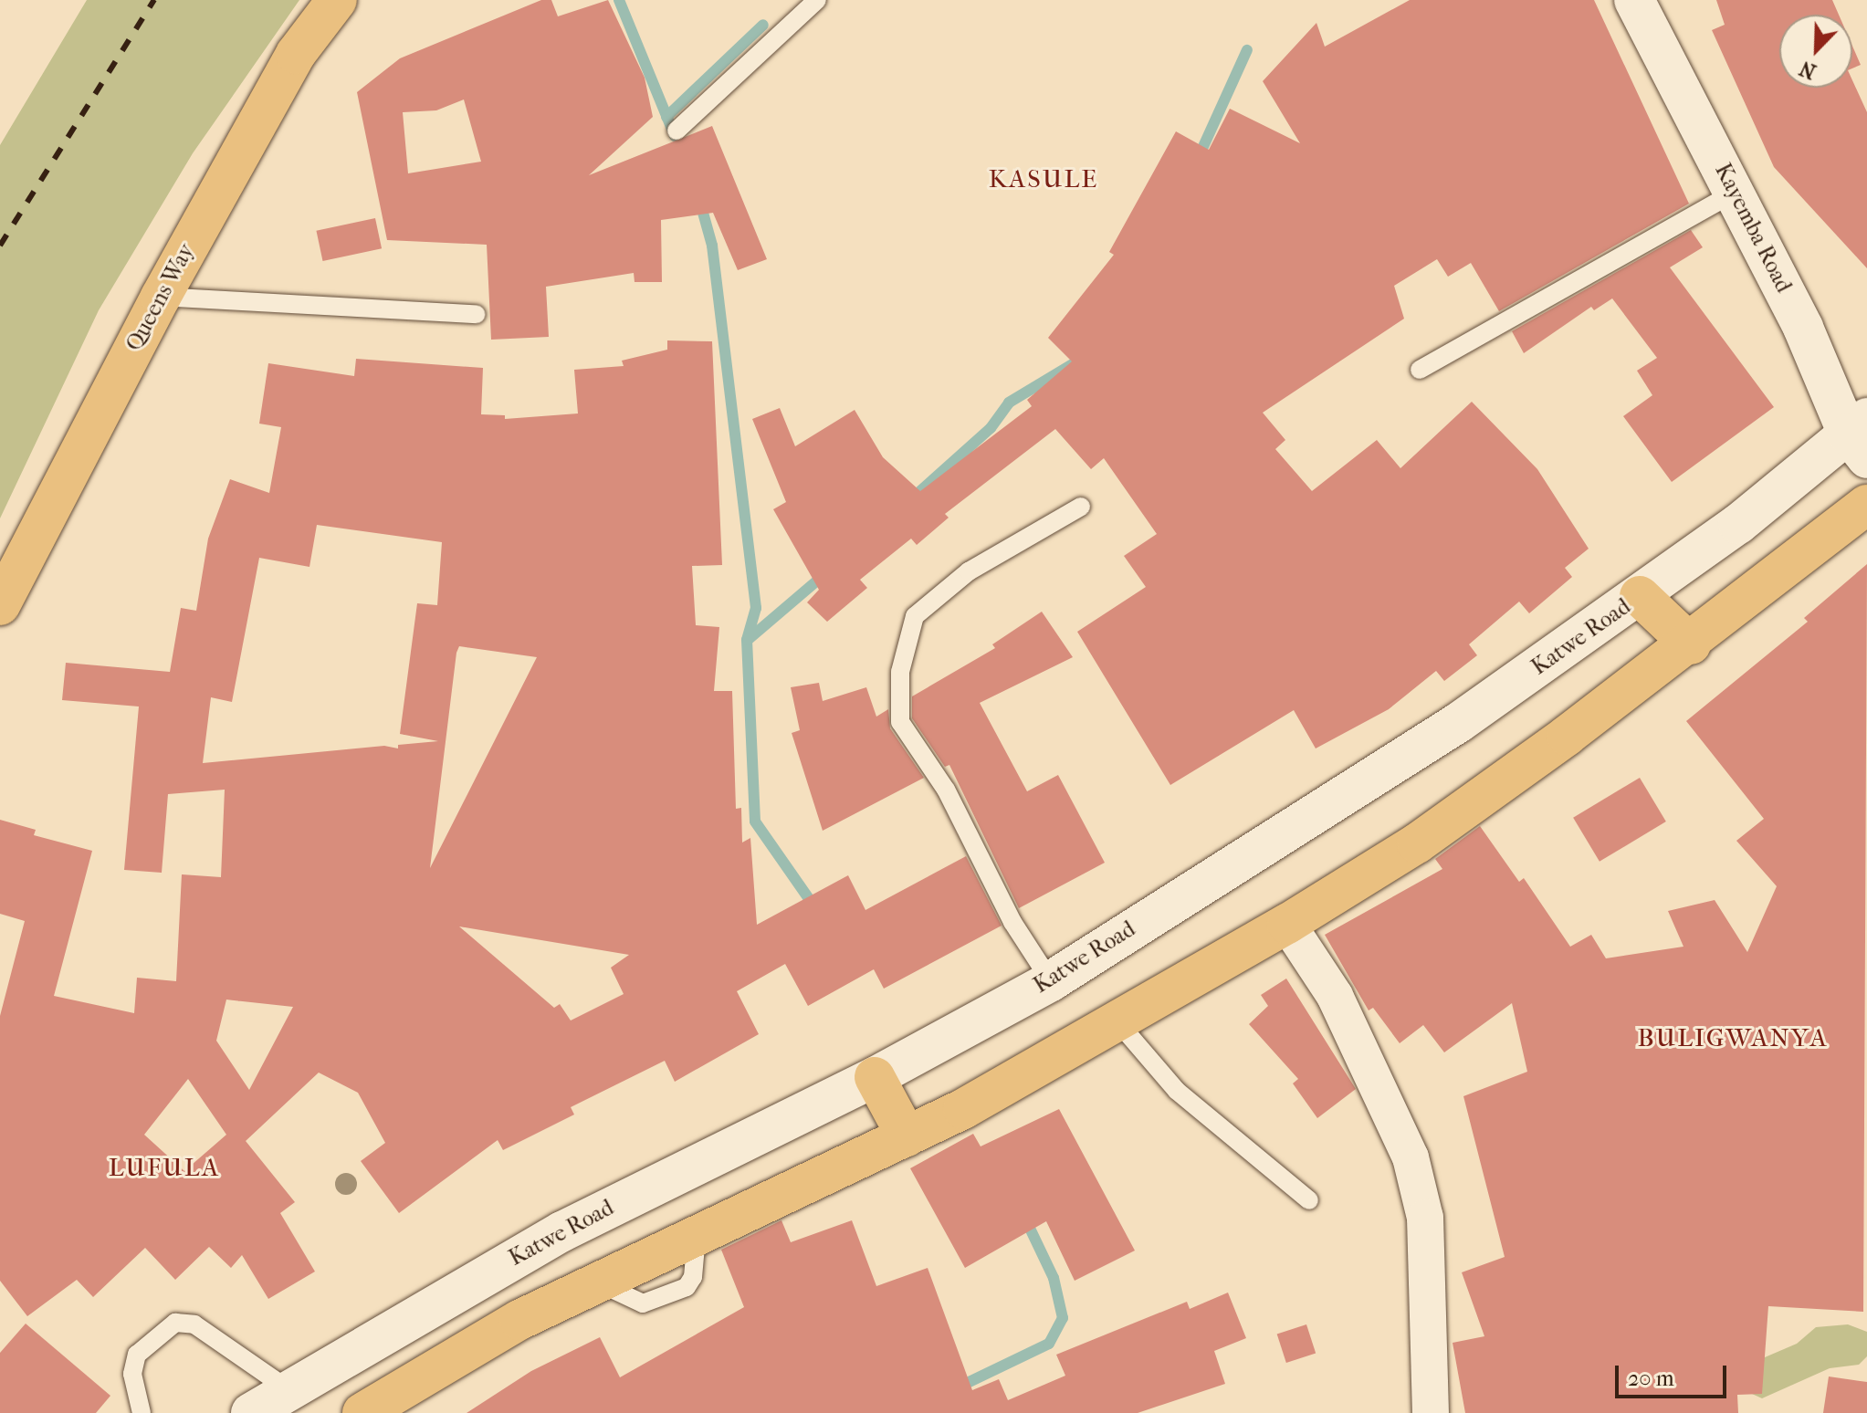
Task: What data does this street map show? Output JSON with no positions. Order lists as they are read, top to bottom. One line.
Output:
{"streets":{"highway":["Queens Way"],"street":["Kayemba Road","Katwe Road"]},"crossings":[["Kayemba Road","Katwe Road"]],"districts":["KASULE","BULIGWANYA","LUFULA"],"scale_bar":"20 m","north":"bottom left"}
